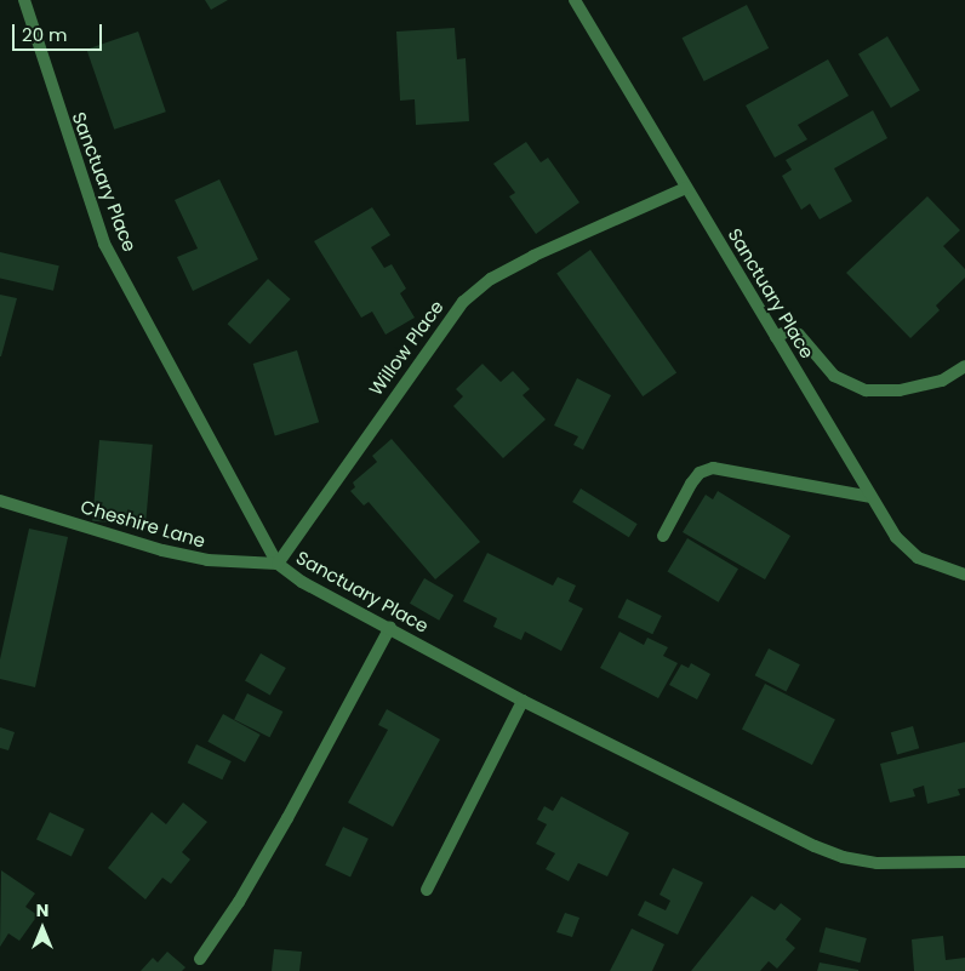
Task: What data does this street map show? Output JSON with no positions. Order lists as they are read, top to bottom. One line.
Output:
{"streets":{"street":["Sanctuary Place","Willow Place","Cheshire Lane"]},"crossings":[["Sanctuary Place","Willow Place"],["Sanctuary Place","Cheshire Lane"],["Willow Place","Cheshire Lane"]],"scale_bar":"20 m","north":"top"}
